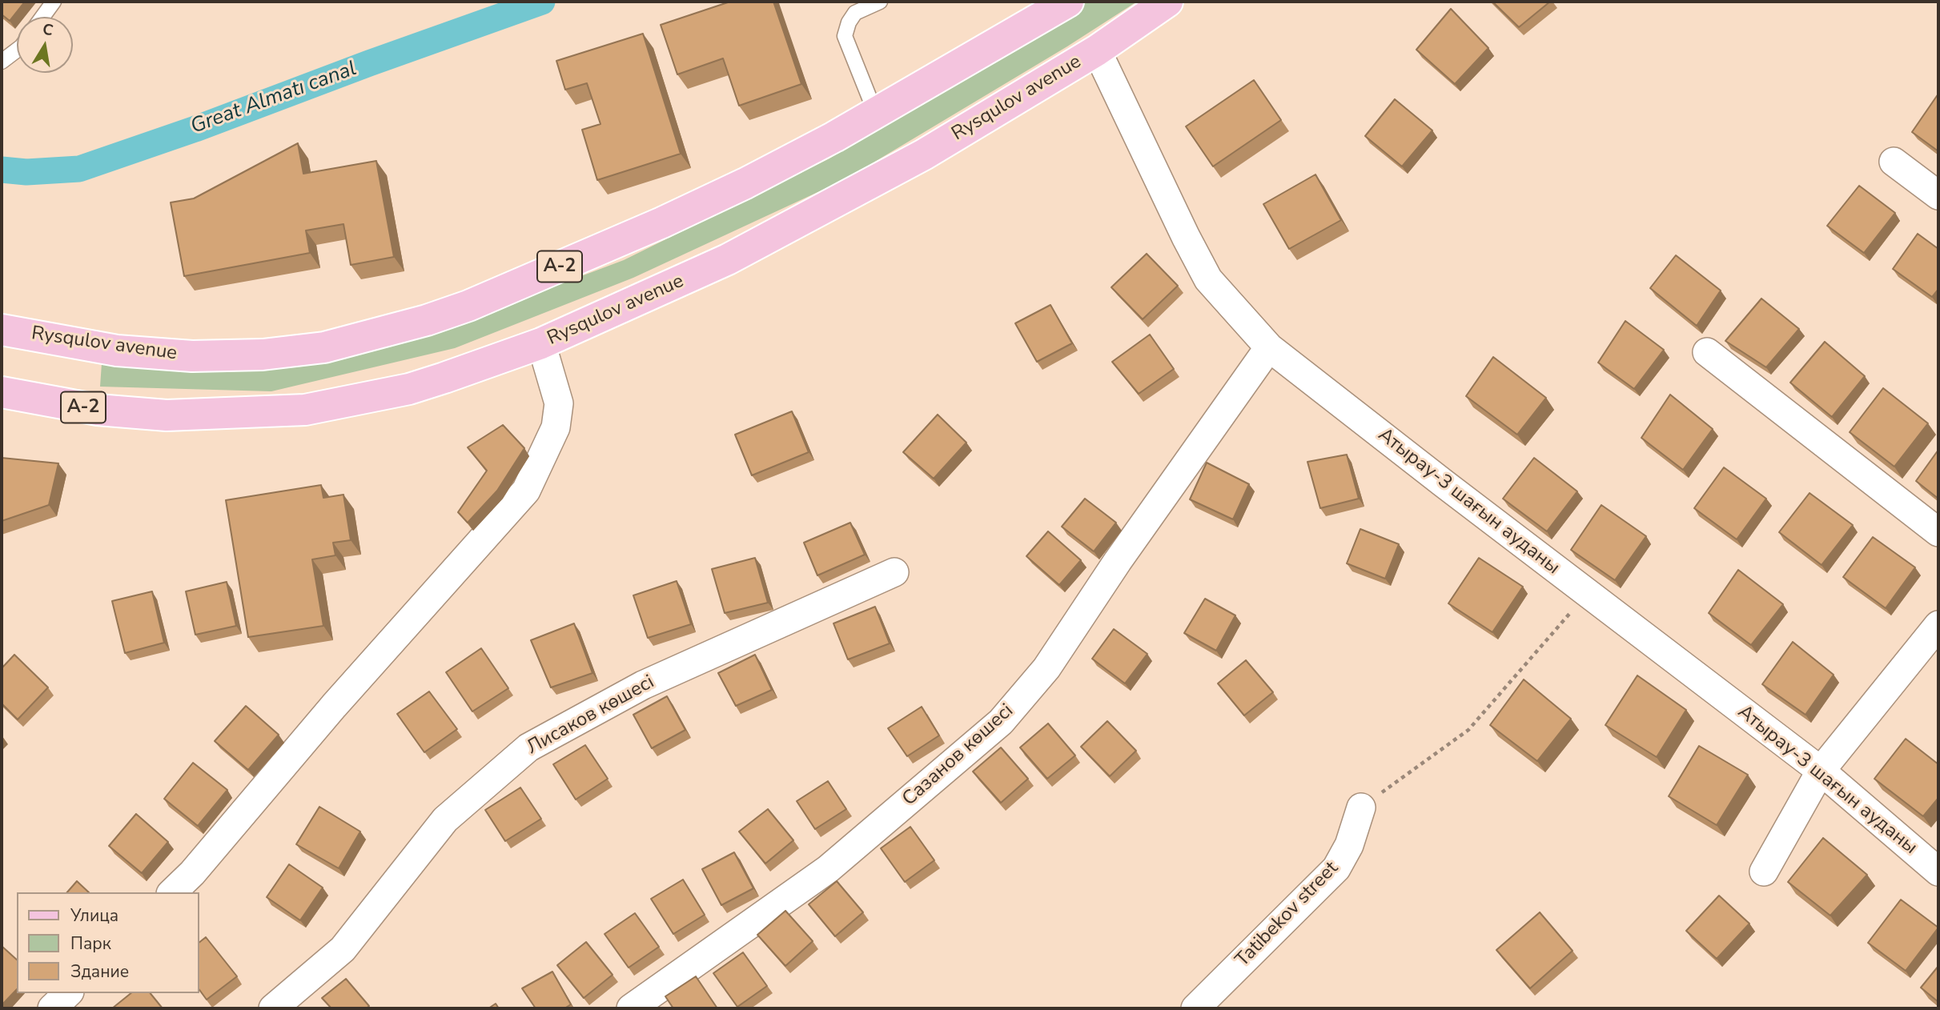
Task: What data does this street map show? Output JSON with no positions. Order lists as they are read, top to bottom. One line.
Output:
{"streets":{"main road":["Rysqulov avenue","A-2"],"street":["Атырау-3 шағын ауданы","Лисаков көшесі","Сазанов көшесі","Tatibekov street"]},"crossings":[["Rysqulov avenue","Атырау-3 шағын ауданы"],["Атырау-3 шағын ауданы","Сазанов көшесі"]],"water":["Great Almatı canal"],"legend":["Улица","Парк","Здание"],"north":"top"}
